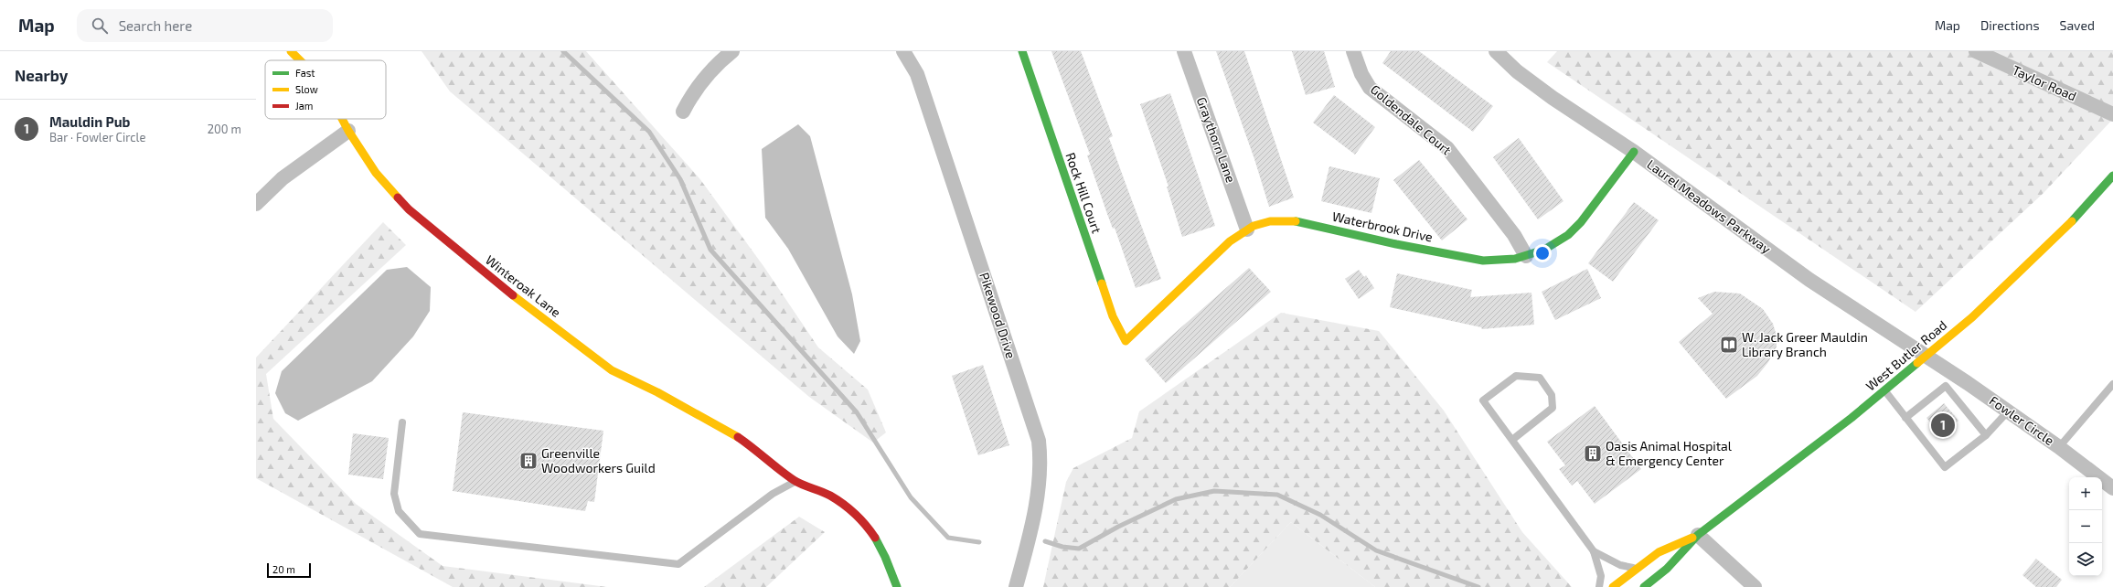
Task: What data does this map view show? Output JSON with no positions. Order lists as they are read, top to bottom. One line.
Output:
{"streets":{"street":["Taylor Road","Goldendale Court","Graythorn Lane","Rock Hill Court","Laurel Meadows Parkway","Waterbrook Drive","Winteroak Lane","Pikewood Drive","West Butler Road","Fowler Circle"]},"crossings":[["Goldendale Court","Waterbrook Drive"],["Graythorn Lane","Waterbrook Drive"],["Rock Hill Court","Waterbrook Drive"],["Laurel Meadows Parkway","Waterbrook Drive"],["Laurel Meadows Parkway","West Butler Road"],["Laurel Meadows Parkway","Fowler Circle"],["West Butler Road","Fowler Circle"]],"places":{"library":["W. Jack Greer Mauldin Library Branch"],"building":["Oasis Animal Hospital & Emergency Center","Greenville Woodworkers Guild"]},"legend":["Fast","Slow","Jam"],"scale_bar":"20 m","page":{"header":"Map","search":"Search here","nav":["Map","Directions","Saved"],"heading":"Nearby","list":[{"mark":"1","name":"Mauldin Pub","note":"Bar · Fowler Circle","value":"200 m"}],"pins":"1","map_buttons":["+","−"],"scale":"20 m"}}
